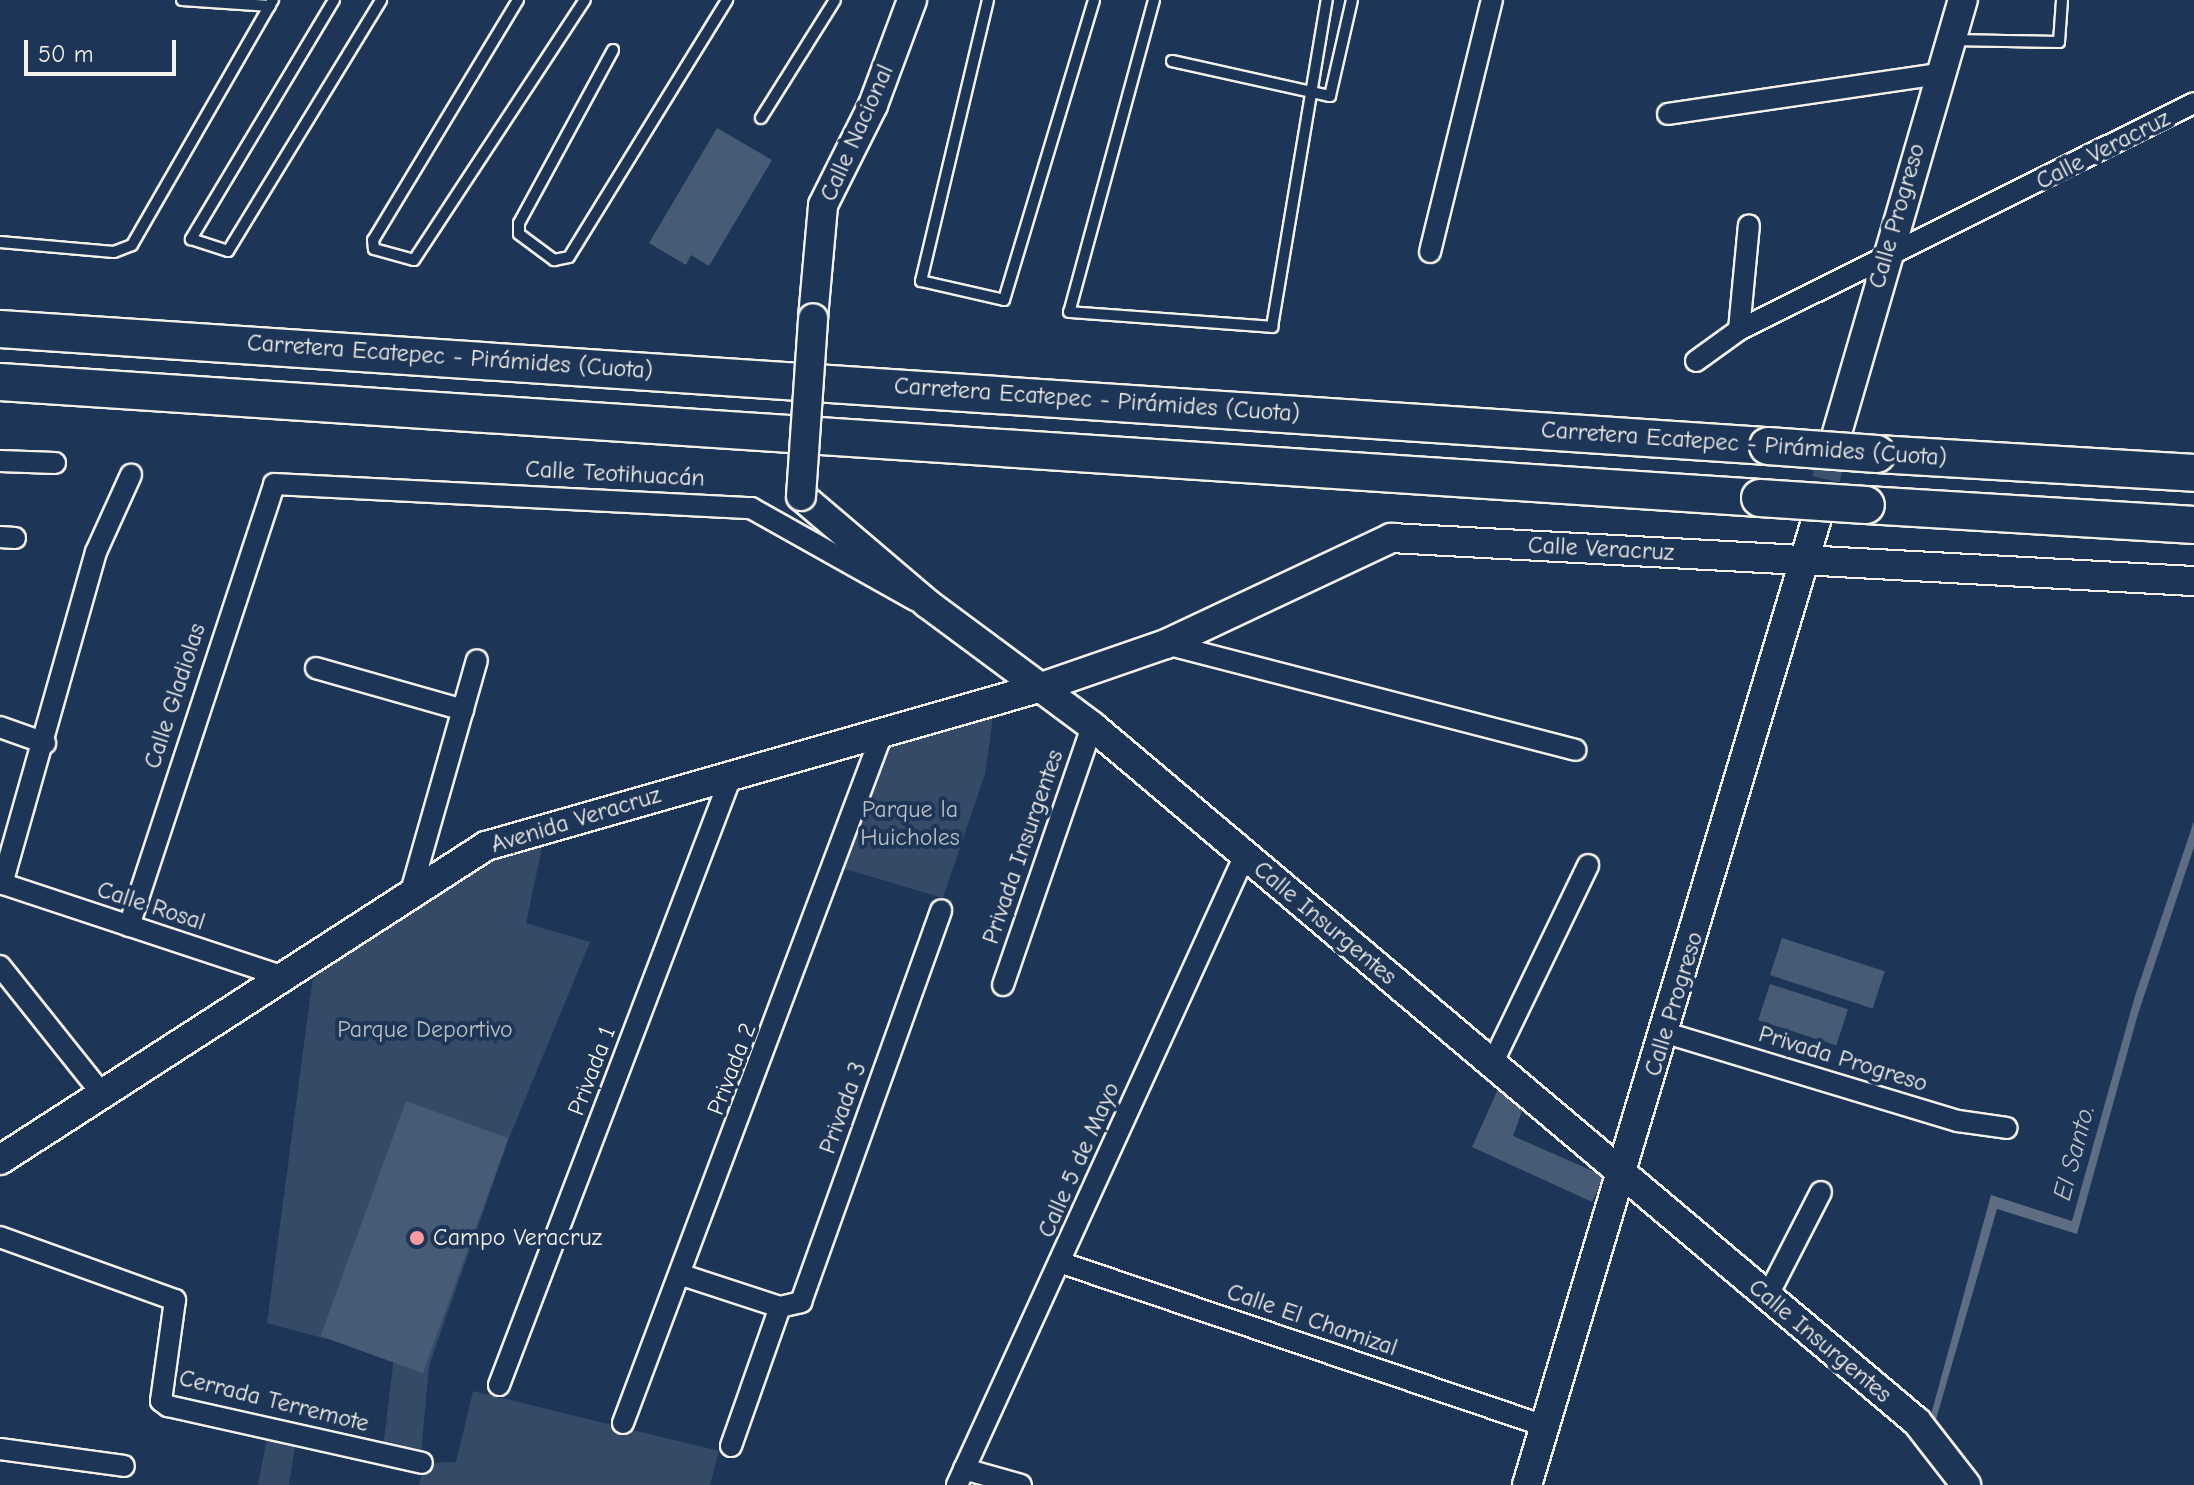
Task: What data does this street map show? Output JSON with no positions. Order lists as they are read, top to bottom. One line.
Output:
{"streets":{"highway":["Carretera Ecatepec - Pirámides (Cuota)"],"street":["Calle Nacional","Calle Veracruz","Calle Progreso","Calle Teotihuacán","Calle Gladiolas","Avenida Veracruz","Privada Insurgentes","Calle Rosal","Calle Insurgentes","Privada Progreso","Privada 2","Privada 1","Privada 3","Calle 5 de Mayo","Calle El Chamizal","Cerrada Terremote"]},"crossings":[["Calle Nacional","Calle Insurgentes"],["Calle Veracruz","Calle Progreso"],["Calle Veracruz","Avenida Veracruz"],["Calle Veracruz","Calle Insurgentes"],["Calle Progreso","Calle Insurgentes"],["Calle Progreso","Privada Progreso"],["Calle Progreso","Calle El Chamizal"],["Calle Teotihuacán","Calle Gladiolas"],["Calle Teotihuacán","Calle Insurgentes"],["Calle Gladiolas","Calle Rosal"],["Avenida Veracruz","Calle Rosal"],["Avenida Veracruz","Calle Insurgentes"],["Avenida Veracruz","Privada 2"],["Avenida Veracruz","Privada 1"],["Privada Insurgentes","Calle Insurgentes"],["Calle Insurgentes","Calle 5 de Mayo"],["Calle 5 de Mayo","Calle El Chamizal"]],"water":["El Santo."],"parks":["Parque la Huicholes","Parque Deportivo"],"places":["Campo Veracruz"],"scale_bar":"50 m"}
